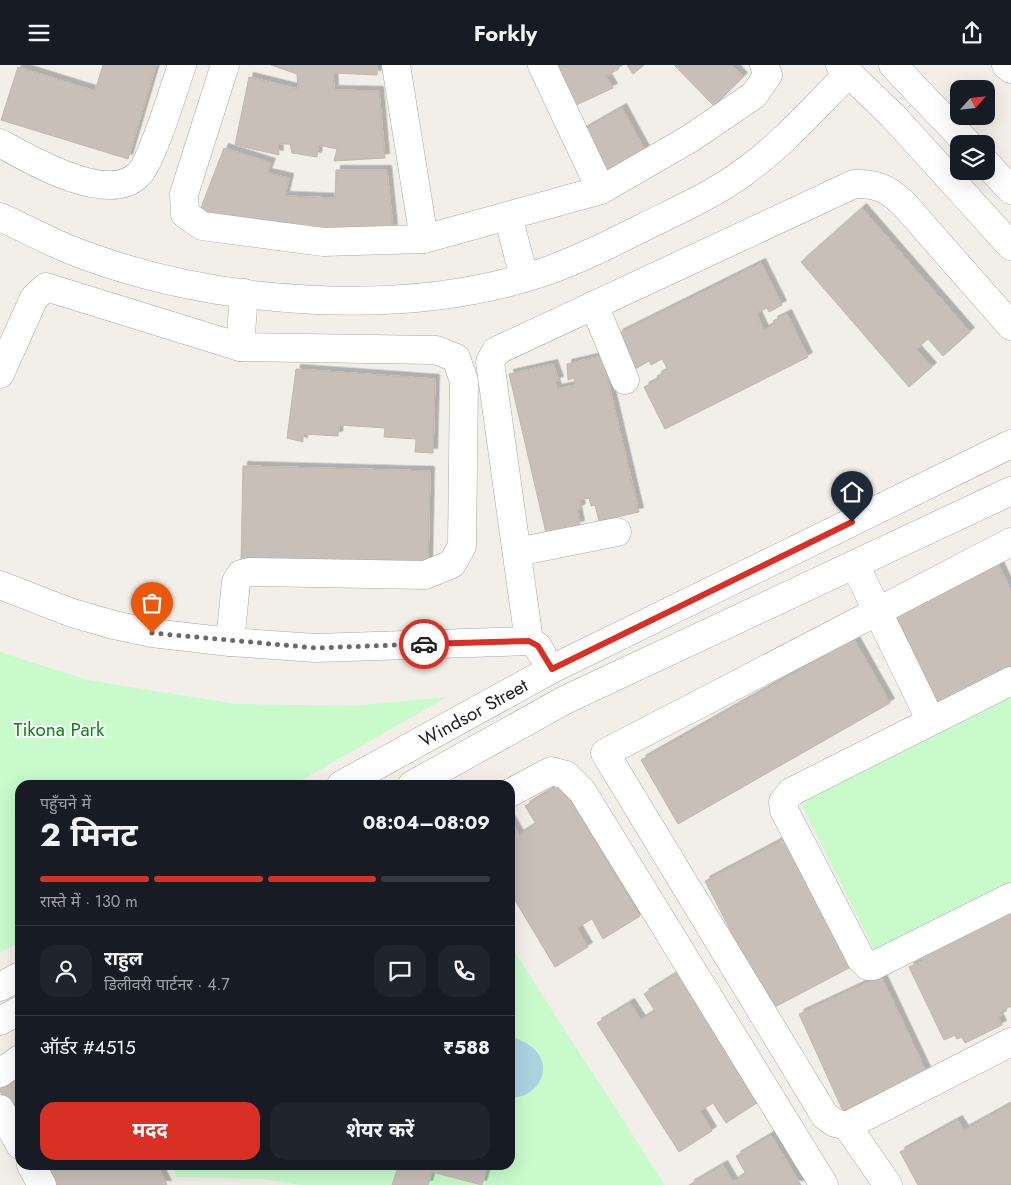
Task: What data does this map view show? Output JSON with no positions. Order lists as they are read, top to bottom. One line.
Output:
{"streets":{"street":["Windsor Street"]},"parks":["Tikona Park"],"north":"top right","page":{"header":"Forkly","heading":["2 मिनट","पहुँचने में","08:04–08:09"],"panel":["राहुल","डिलीवरी पार्टनर · 4.7","ऑर्डर #4515","₹588"],"bar":"रास्ते में · 130 m","buttons":["मदद","शेयर करें"]}}
